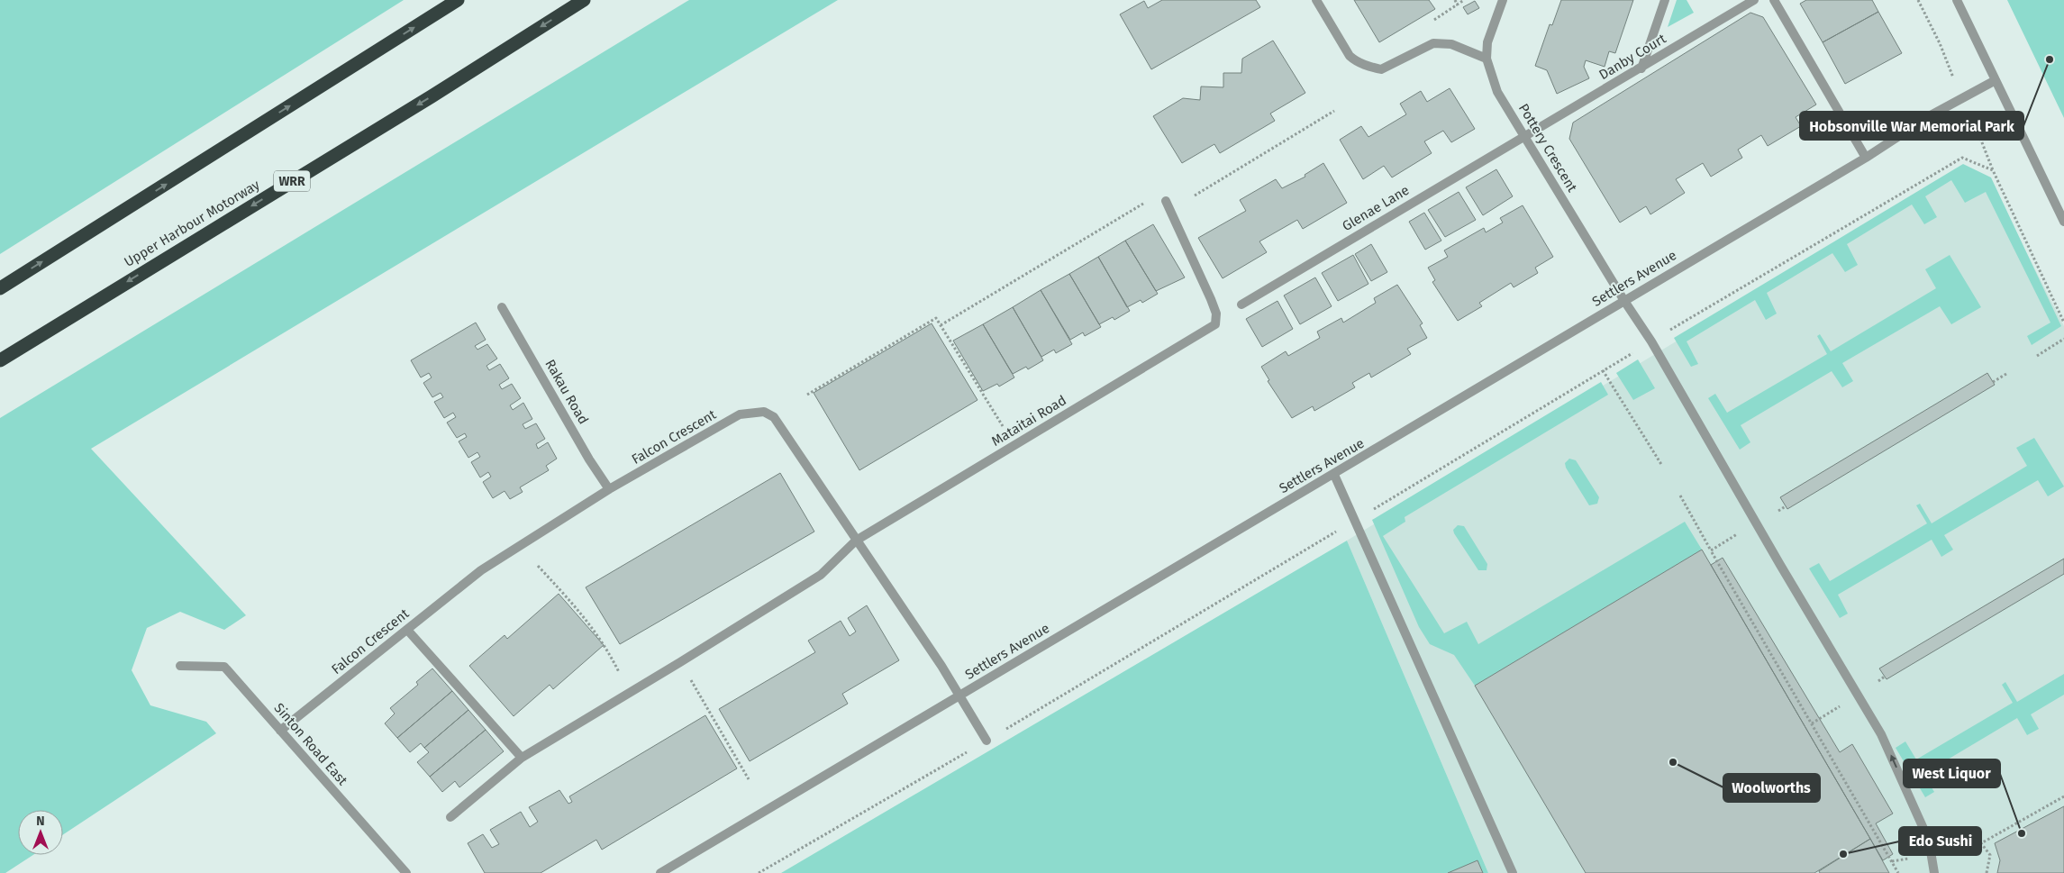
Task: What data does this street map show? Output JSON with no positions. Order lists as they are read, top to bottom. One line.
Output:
{"streets":{"highway":["WRR","Upper Harbour Motorway"],"street":["Danby Court","Pottery Crescent","Glenae Lane","Settlers Avenue","Rakau Road","Mataitai Road","Falcon Crescent","Sinton Road East"]},"crossings":[["Danby Court","Pottery Crescent"],["Danby Court","Glenae Lane"],["Pottery Crescent","Glenae Lane"],["Pottery Crescent","Settlers Avenue"],["Settlers Avenue","Falcon Crescent"],["Rakau Road","Falcon Crescent"],["Mataitai Road","Falcon Crescent"],["Falcon Crescent","Sinton Road East"]],"one_way":["Pottery Crescent"],"places":["Hobsonville War Memorial Park","Woolworths","West Liquor","Edo Sushi"],"north":"top"}
